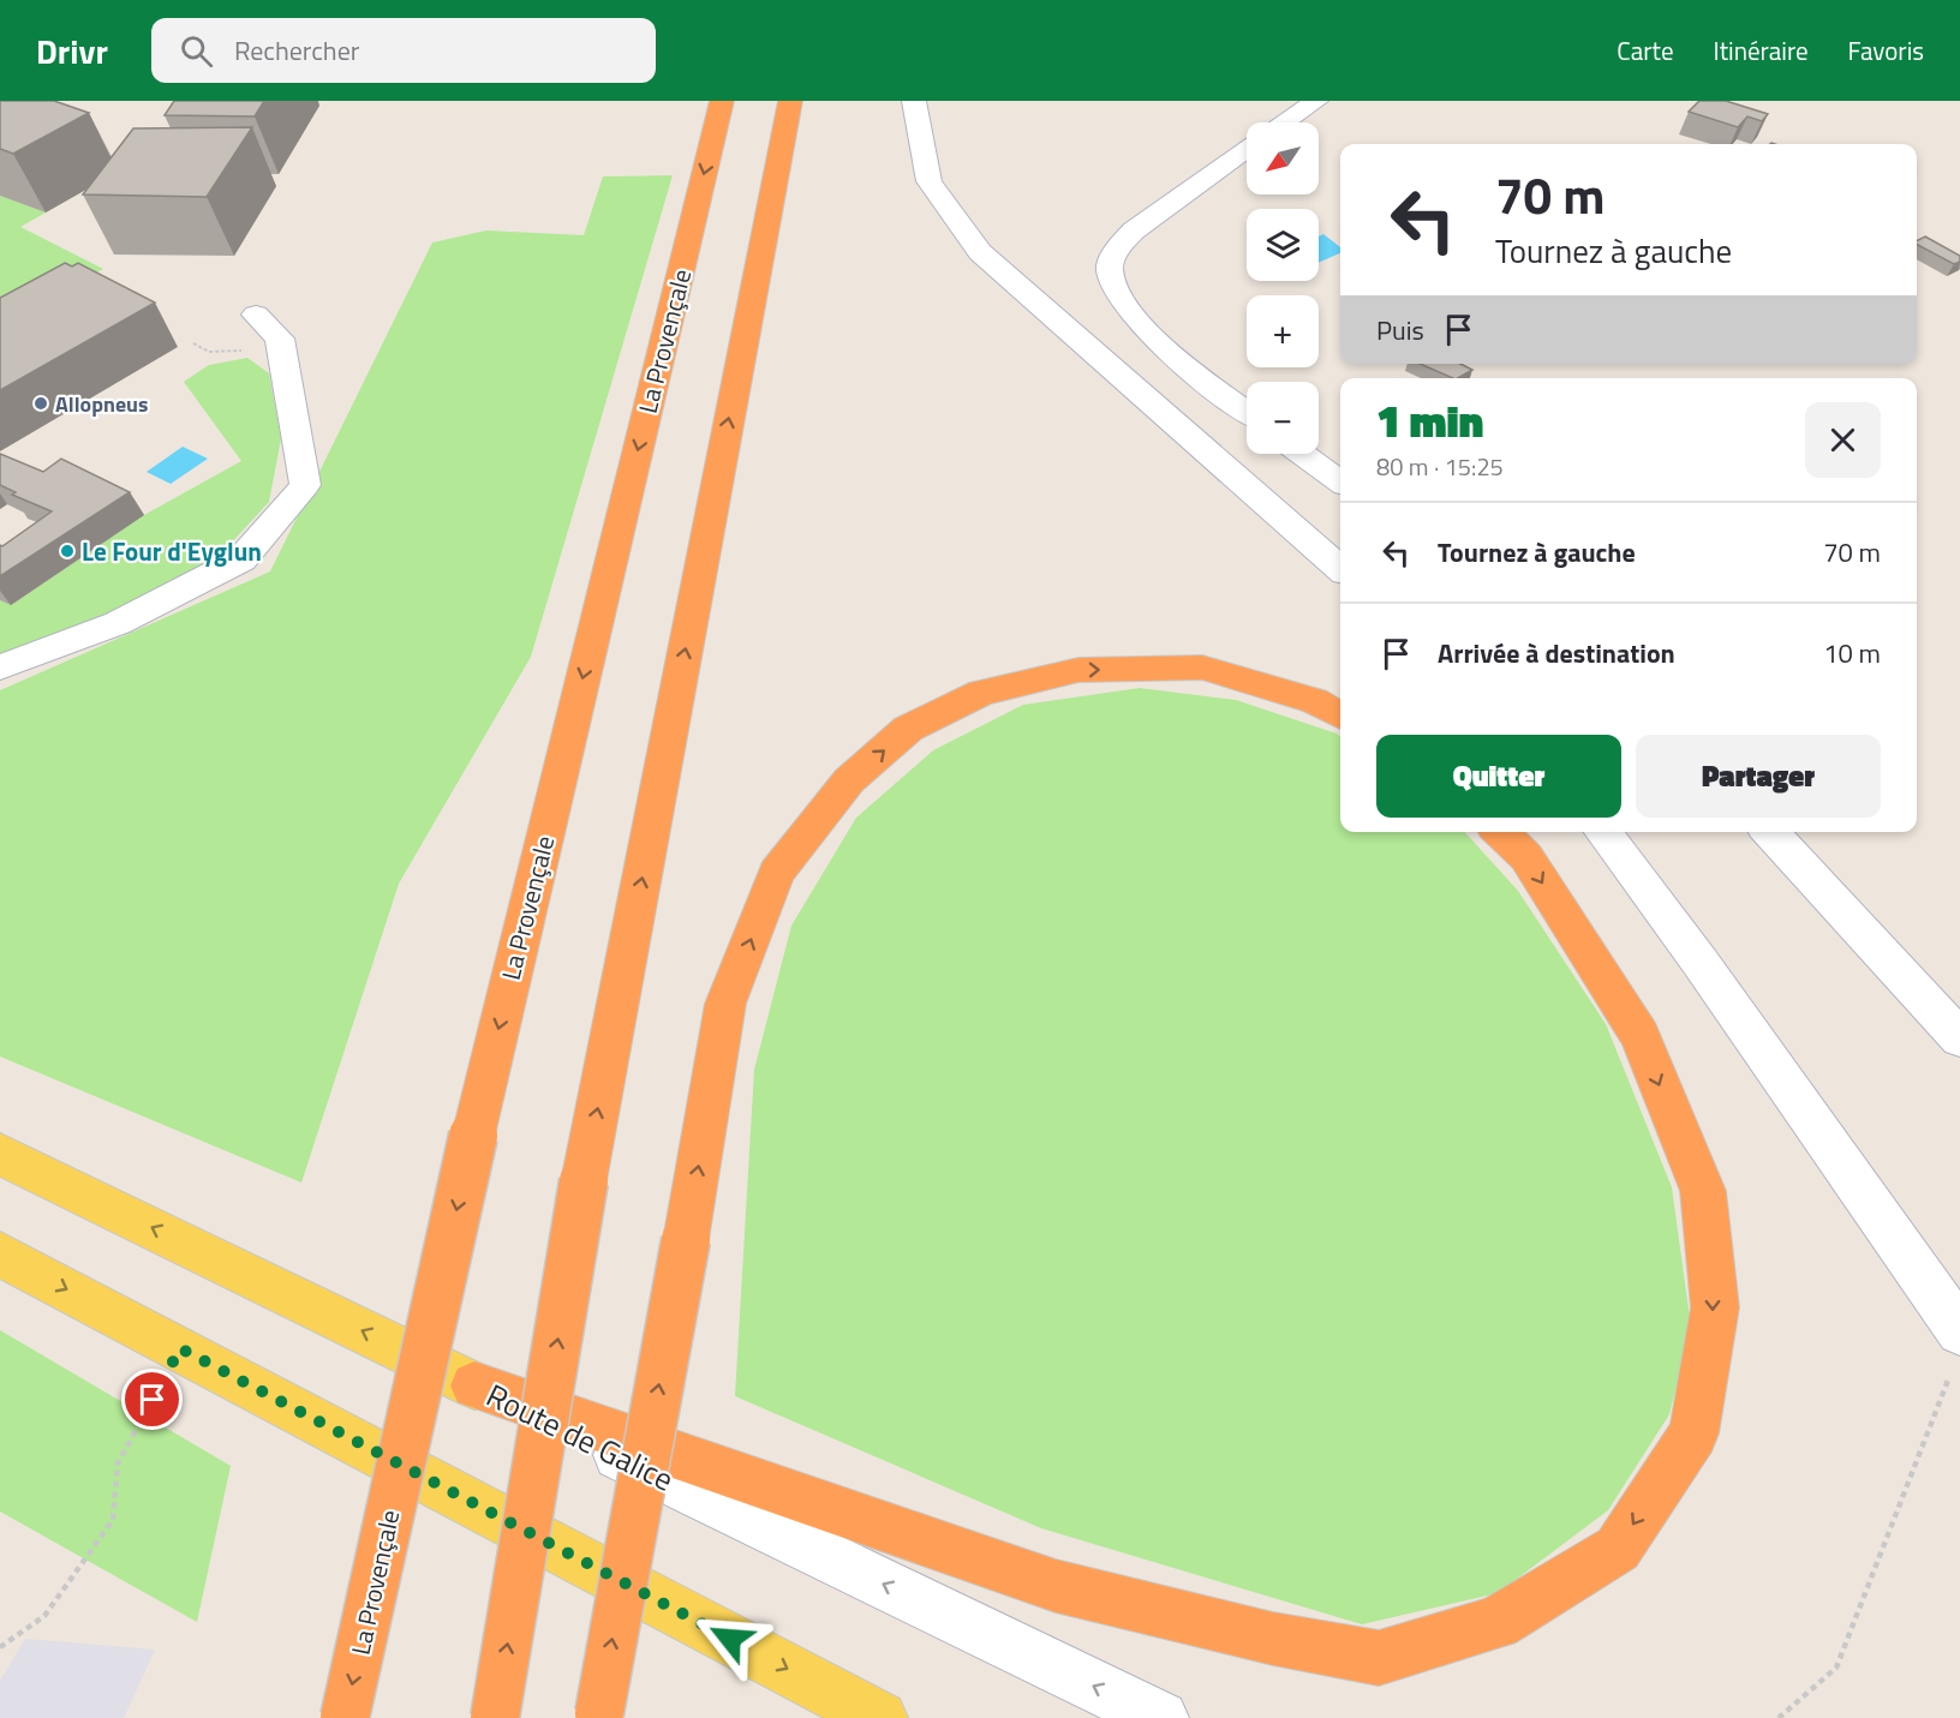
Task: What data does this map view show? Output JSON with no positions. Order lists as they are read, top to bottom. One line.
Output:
{"streets":{"highway":["La Provençale"],"main road":["Route de Galice"]},"places":["Allopneus","Le Four d'Eyglun"],"north":"bottom left","page":{"header":"Drivr","search":"Rechercher","nav":["Carte","Itinéraire","Favoris"],"map_buttons":["+","−"],"turn":["70 m","Tournez à gauche"],"then":"Puis","heading":["1 min","80 m · 15:25"],"list":[{"name":"Tournez à gauche","value":"70 m"},{"name":"Arrivée à destination","value":"10 m"}],"buttons":["Quitter","Partager"]}}
